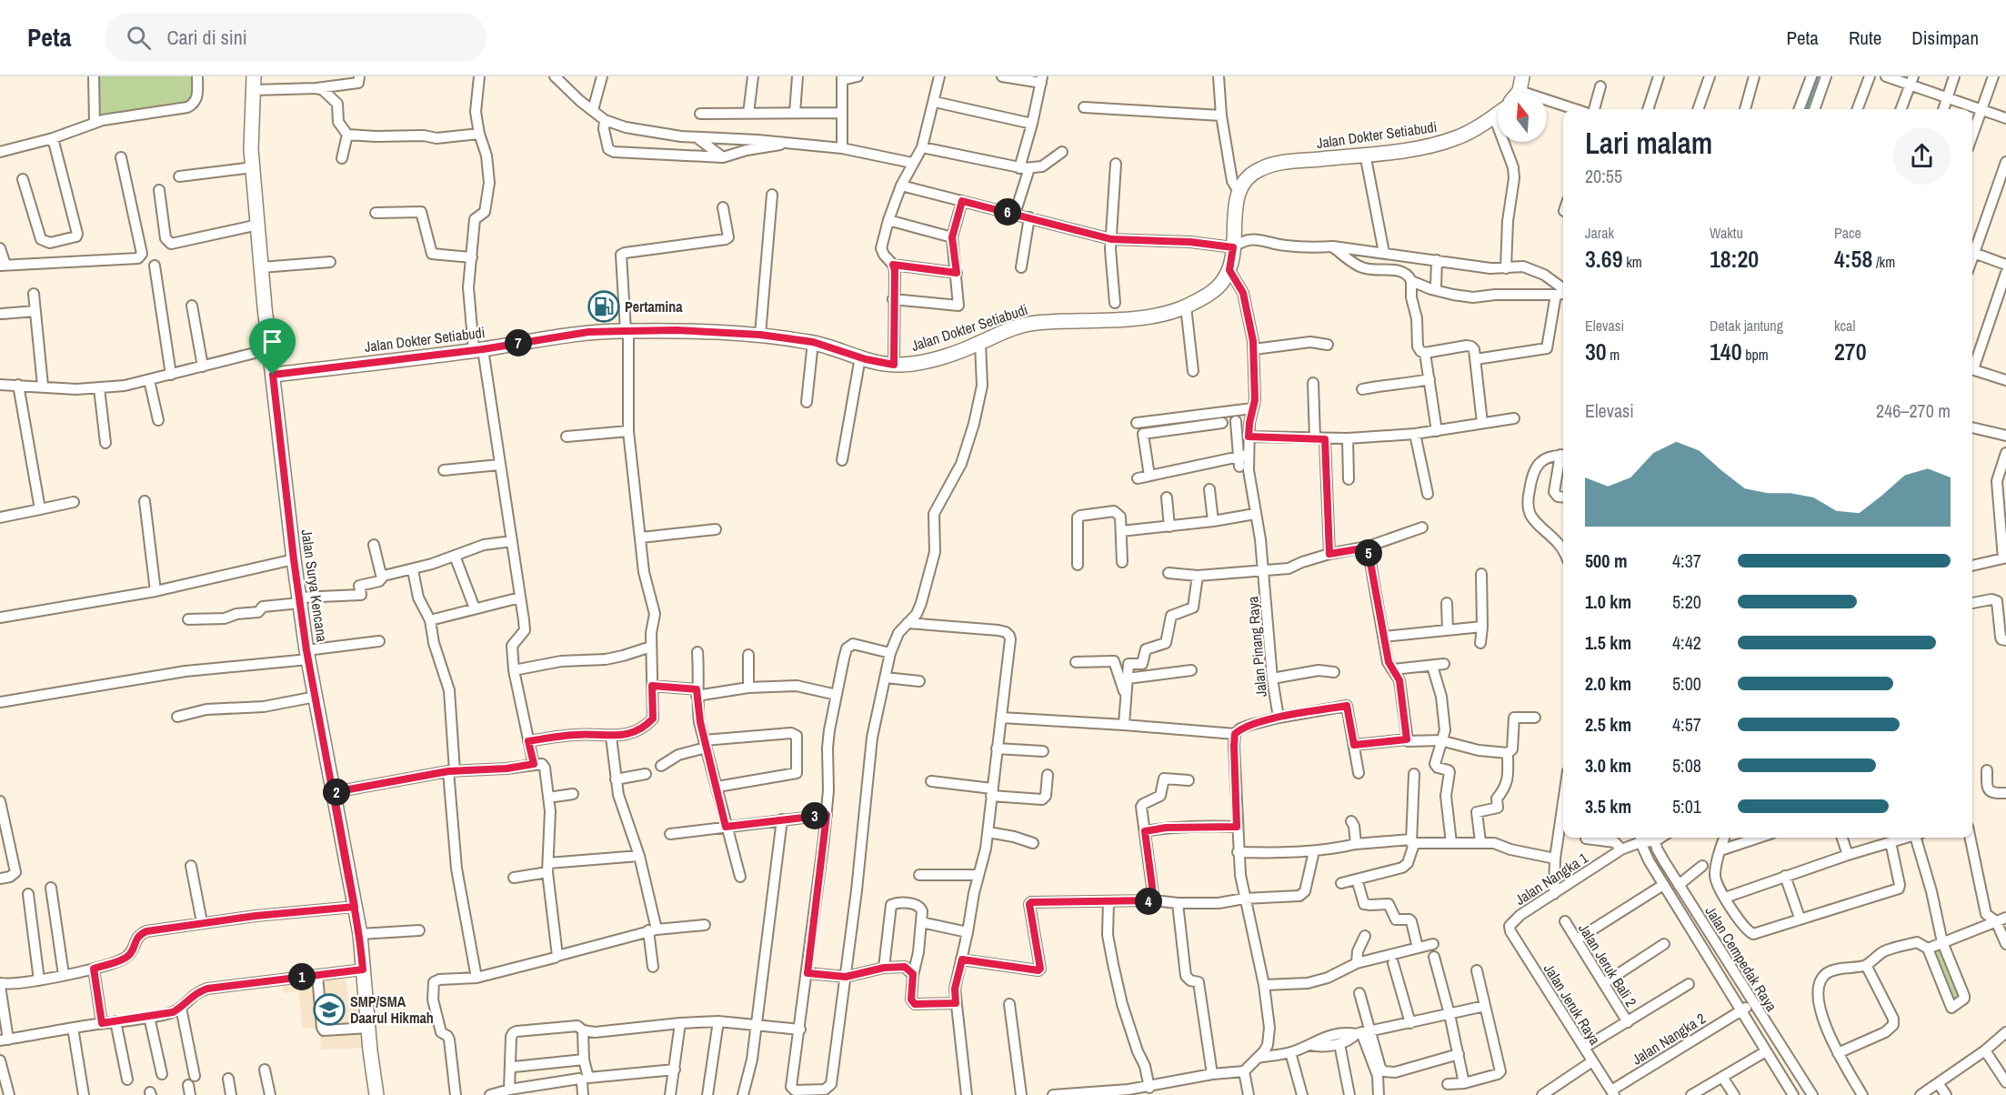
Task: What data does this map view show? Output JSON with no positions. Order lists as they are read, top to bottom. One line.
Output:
{"streets":{"main road":["Jalan Dokter Setiabudi","Jalan Surya Kencana"],"street":["Jalan Pinang Raya","Jalan Nangka 1","Jalan Cempedak Raya","Jalan Jeruk Bali 2","Jalan Jeruk Raya","Jalan Nangka 2"]},"crossings":[["Jalan Dokter Setiabudi","Jalan Surya Kencana"],["Jalan Dokter Setiabudi","Jalan Pinang Raya"],["Jalan Nangka 1","Jalan Cempedak Raya"],["Jalan Nangka 1","Jalan Jeruk Raya"],["Jalan Cempedak Raya","Jalan Nangka 2"],["Jalan Jeruk Raya","Jalan Nangka 2"]],"places":{"fuel station":["Pertamina"],"school or university":["SMP/SMA Daarul Hikmah"]},"north":"top","page":{"header":"Peta","search":"Cari di sini","nav":["Peta","Rute","Disimpan"],"heading":["Lari malam","20:55"],"pins":["6","7","5","2","3","4","1"],"stats":[["Jarak","3.69 km"],["Waktu","18:20"],["Pace","4:58 /km"],["Elevasi","30 m"],["Detak jantung","140 bpm"],["kcal","270"]],"chart":["Elevasi","246–270 m"],"list":[{"name":"500 m","note":"4:37"},{"name":"1.0 km","note":"5:20"},{"name":"1.5 km","note":"4:42"},{"name":"2.0 km","note":"5:00"},{"name":"2.5 km","note":"4:57"},{"name":"3.0 km","note":"5:08"},{"name":"3.5 km","note":"5:01"}]}}
